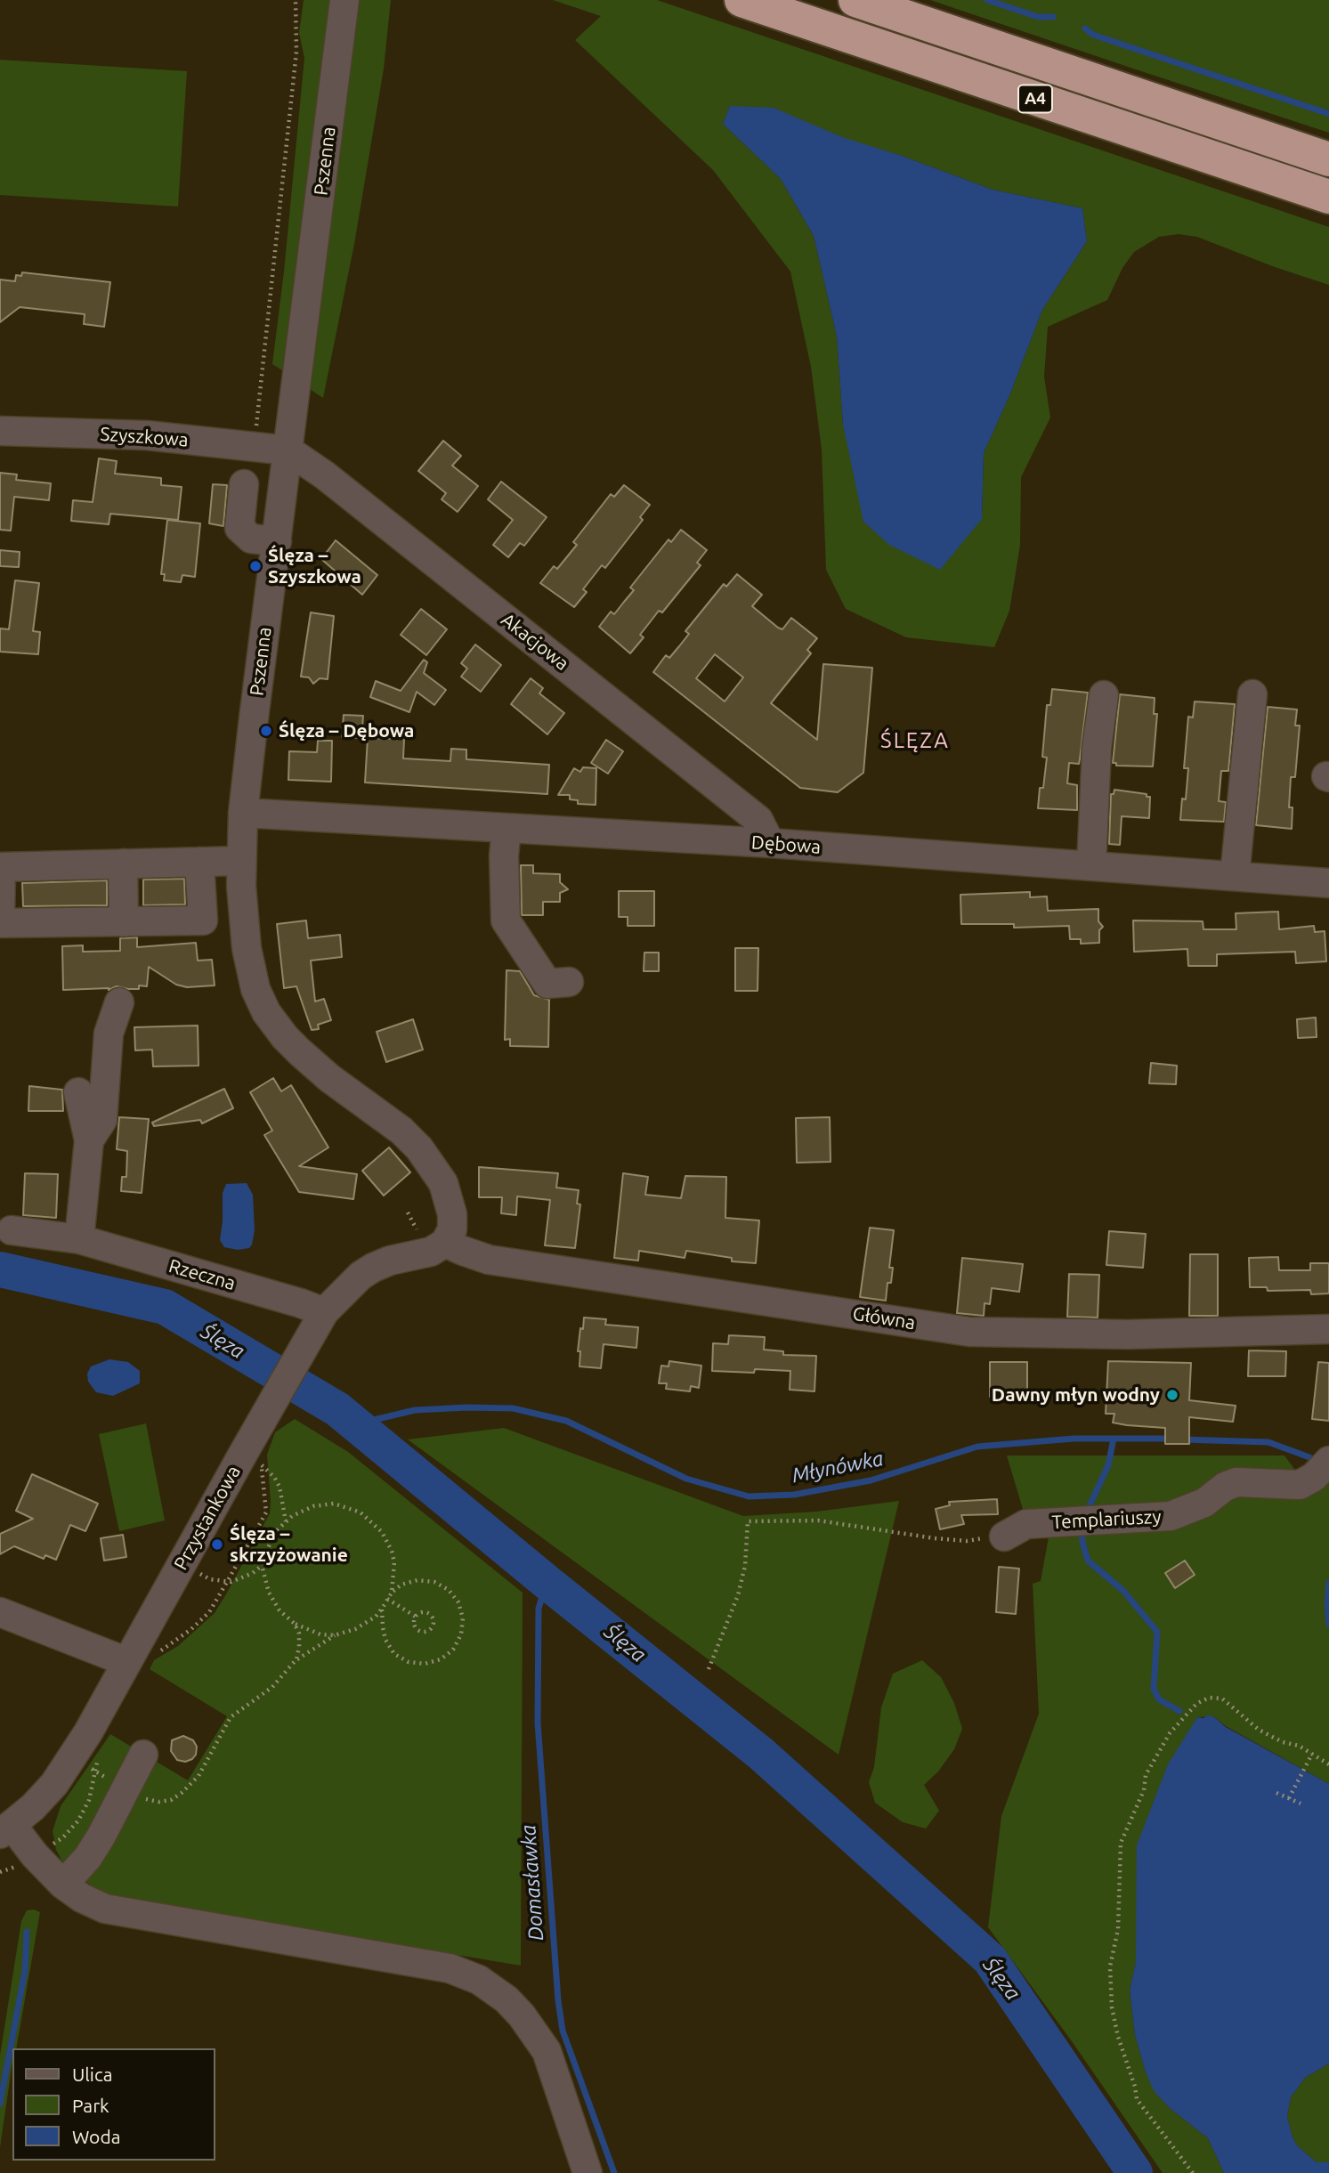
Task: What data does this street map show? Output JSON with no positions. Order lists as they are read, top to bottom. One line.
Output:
{"streets":{"highway":["A4"],"street":["Pszenna","Szyszkowa","Akacjowa","Dębowa","Rzeczna","Główna","Przystankowa","Templariuszy"]},"crossings":[["Pszenna","Szyszkowa"],["Pszenna","Akacjowa"],["Pszenna","Dębowa"],["Pszenna","Główna"],["Pszenna","Przystankowa"],["Szyszkowa","Akacjowa"],["Akacjowa","Dębowa"],["Rzeczna","Przystankowa"],["Główna","Przystankowa"]],"districts":["ŚLĘZA"],"water":["Ślęza","Młynówka","Domasławka"],"places":["Ślęza – Szyszkowa","Ślęza – Dębowa","Dawny młyn wodny","Ślęza – skrzyżowanie"],"legend":["Ulica","Park","Woda"]}
